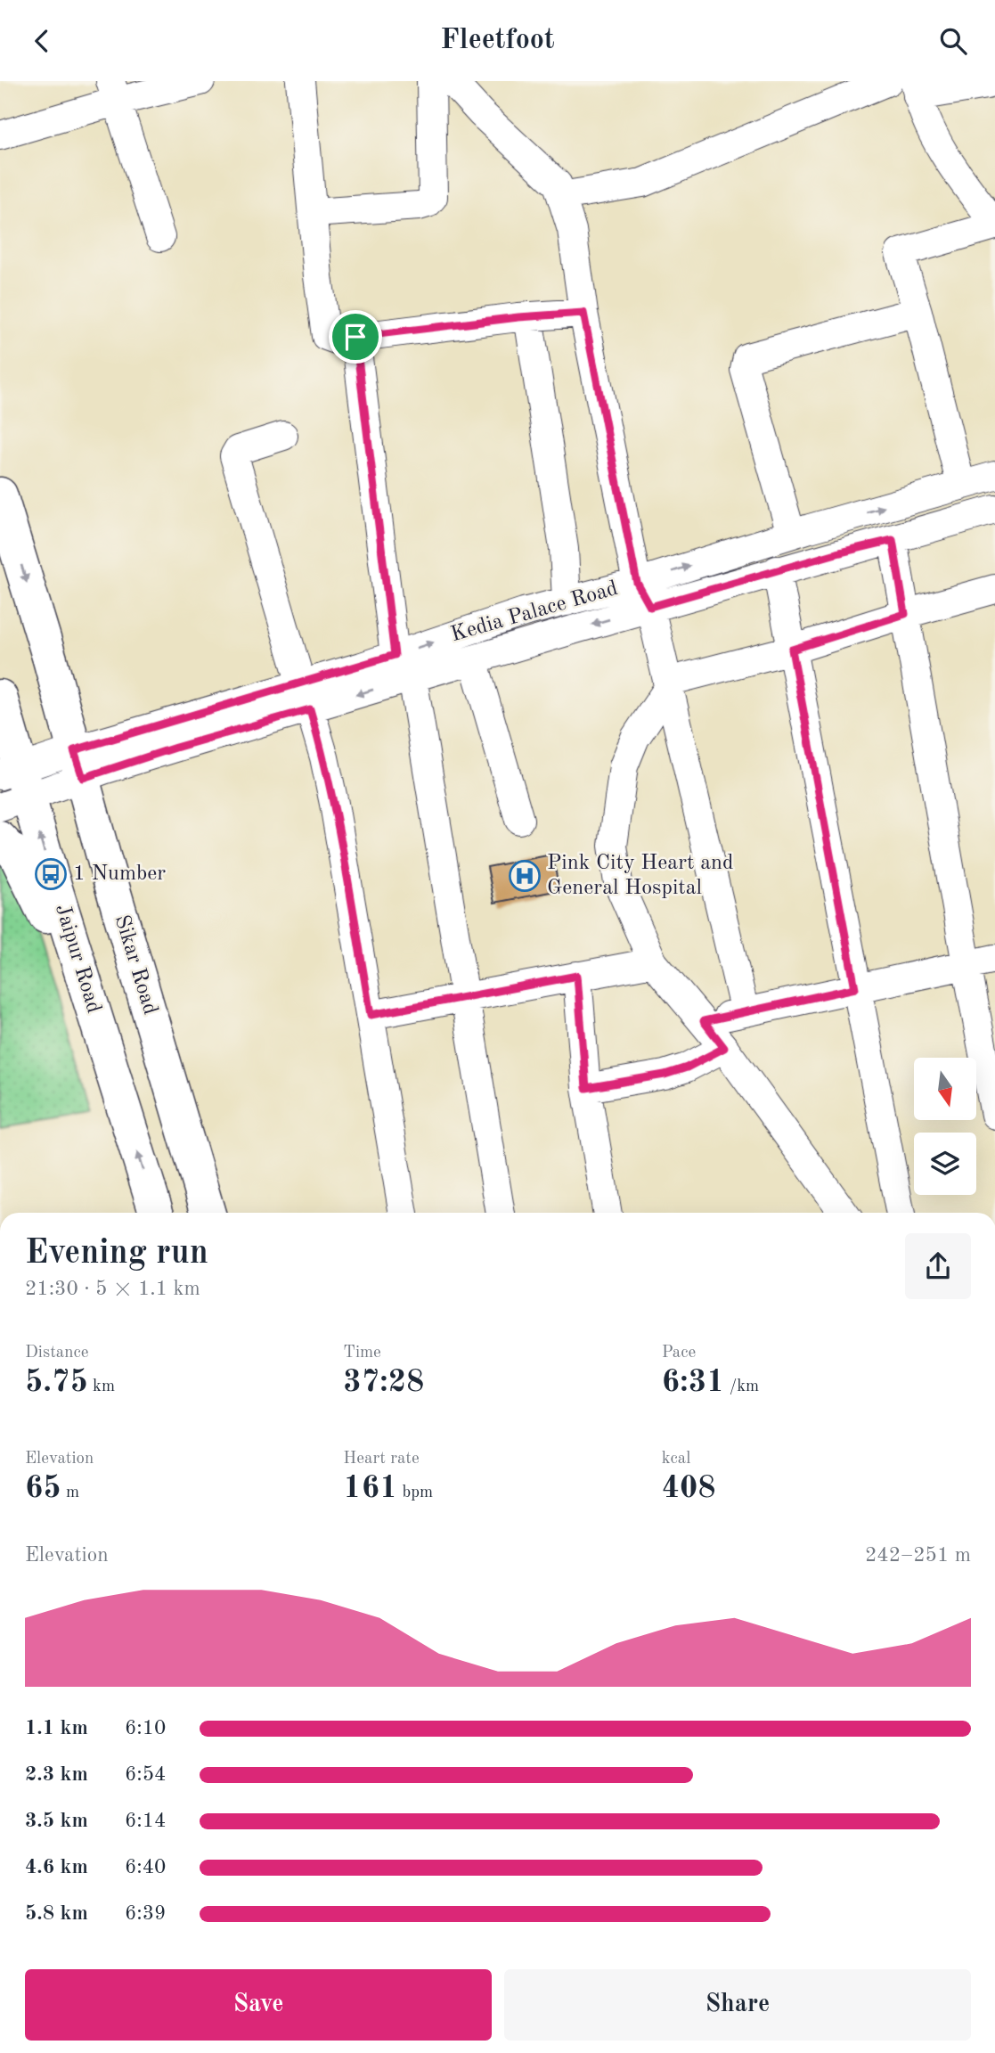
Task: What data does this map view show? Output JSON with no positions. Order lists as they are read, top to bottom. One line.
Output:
{"streets":{"main road":["Jaipur Road","Sikar Road"],"street":["Kedia Palace Road"]},"crossings":[["Kedia Palace Road","Jaipur Road"],["Kedia Palace Road","Sikar Road"]],"one_way":["Jaipur Road","Sikar Road"],"places":{"bus stop":["1 Number"],"hospital":["Pink City Heart and General Hospital"]},"north":"bottom","page":{"header":"Fleetfoot","heading":["Evening run","21:30 · 5 × 1.1 km"],"stats":[["Distance","5.75 km"],["Time","37:28"],["Pace","6:31 /km"],["Elevation","65 m"],["Heart rate","161 bpm"],["kcal","408"]],"chart":["Elevation","242–251 m"],"list":[{"name":"1.1 km","note":"6:10"},{"name":"2.3 km","note":"6:54"},{"name":"3.5 km","note":"6:14"},{"name":"4.6 km","note":"6:40"},{"name":"5.8 km","note":"6:39"}],"buttons":["Save","Share"]}}
